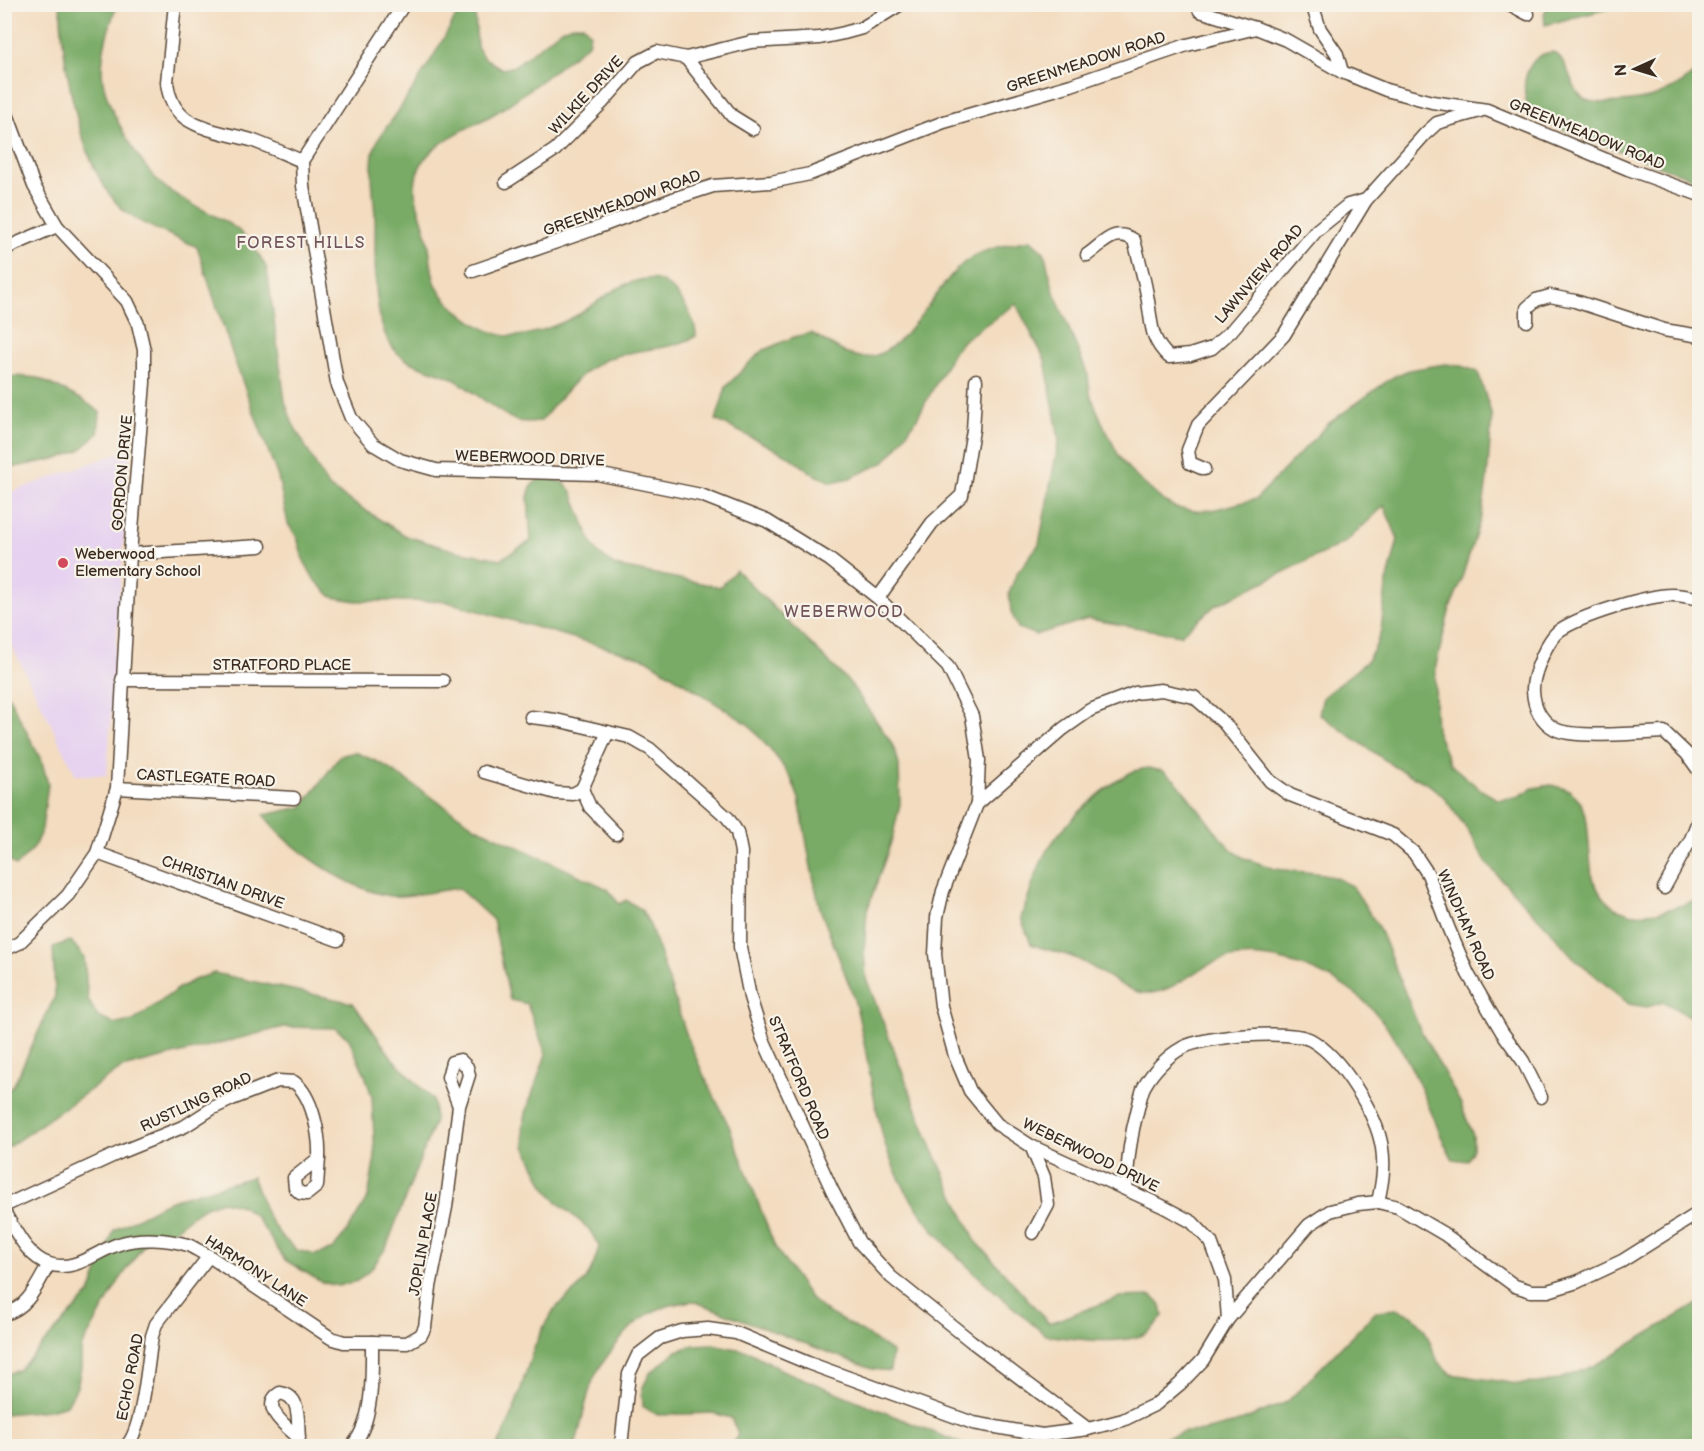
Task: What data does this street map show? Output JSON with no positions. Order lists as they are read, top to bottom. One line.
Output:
{"streets":{"street":["GREENMEADOW ROAD","WILKIE DRIVE","LAWNVIEW ROAD","WEBERWOOD DRIVE","GORDON DRIVE","STRATFORD PLACE","CASTLEGATE ROAD","CHRISTIAN DRIVE","WINDHAM ROAD","STRATFORD ROAD","RUSTLING ROAD","JOPLIN PLACE","HARMONY LANE","ECHO ROAD"]},"crossings":[["GREENMEADOW ROAD","LAWNVIEW ROAD"],["WEBERWOOD DRIVE","WINDHAM ROAD"],["GORDON DRIVE","STRATFORD PLACE"],["GORDON DRIVE","CASTLEGATE ROAD"],["GORDON DRIVE","CHRISTIAN DRIVE"],["JOPLIN PLACE","HARMONY LANE"],["HARMONY LANE","ECHO ROAD"]],"districts":["FOREST HILLS","WEBERWOOD"],"places":["Weberwood Elementary School"],"north":"left"}
